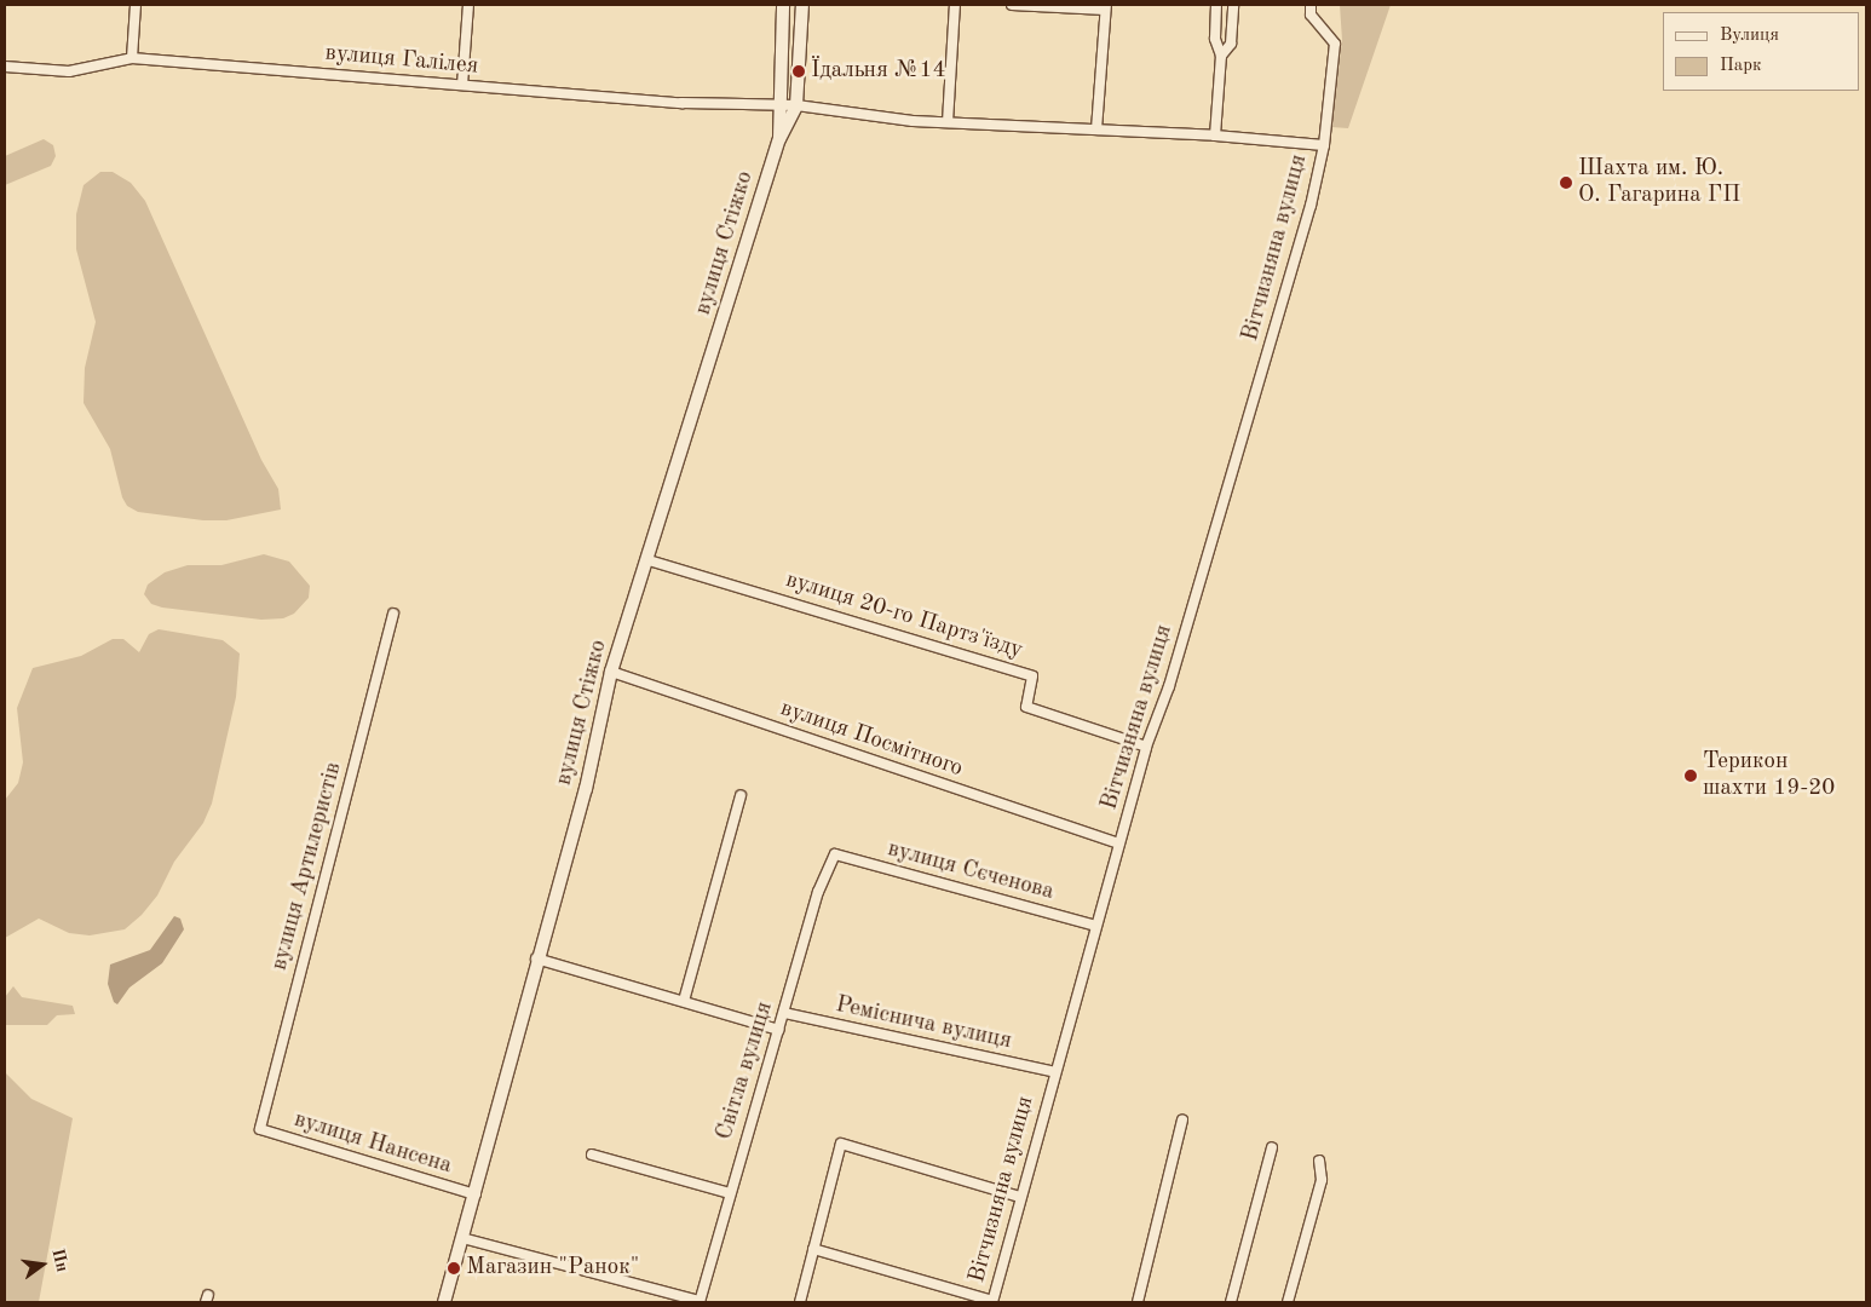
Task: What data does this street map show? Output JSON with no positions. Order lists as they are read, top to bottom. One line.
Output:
{"streets":{"street":["вулиця Галілея","вулиця Стіжко","Вітчизняна вулиця","вулиця 20-го Партз'їзду","вулиця Посмітного","вулиця Артилеристів","вулиця Сєченова","Реміснича вулиця","Світла вулиця","вулиця Нансена"]},"crossings":[["вулиця Галілея","вулиця Стіжко"],["вулиця Галілея","Вітчизняна вулиця"],["вулиця Стіжко","вулиця 20-го Партз'їзду"],["вулиця Стіжко","вулиця Посмітного"],["вулиця Стіжко","вулиця Нансена"],["Вітчизняна вулиця","вулиця 20-го Партз'їзду"],["Вітчизняна вулиця","вулиця Посмітного"],["Вітчизняна вулиця","вулиця Сєченова"],["Вітчизняна вулиця","Реміснича вулиця"],["вулиця Артилеристів","вулиця Нансена"],["вулиця Сєченова","Світла вулиця"],["Реміснича вулиця","Світла вулиця"]],"places":["Їдальня №14","Шахта им. Ю. О. Гагарина ГП","Терикон шахти 19-20","Магазин \"Ранок\""],"legend":["Вулиця","Парк"],"north":"right"}
